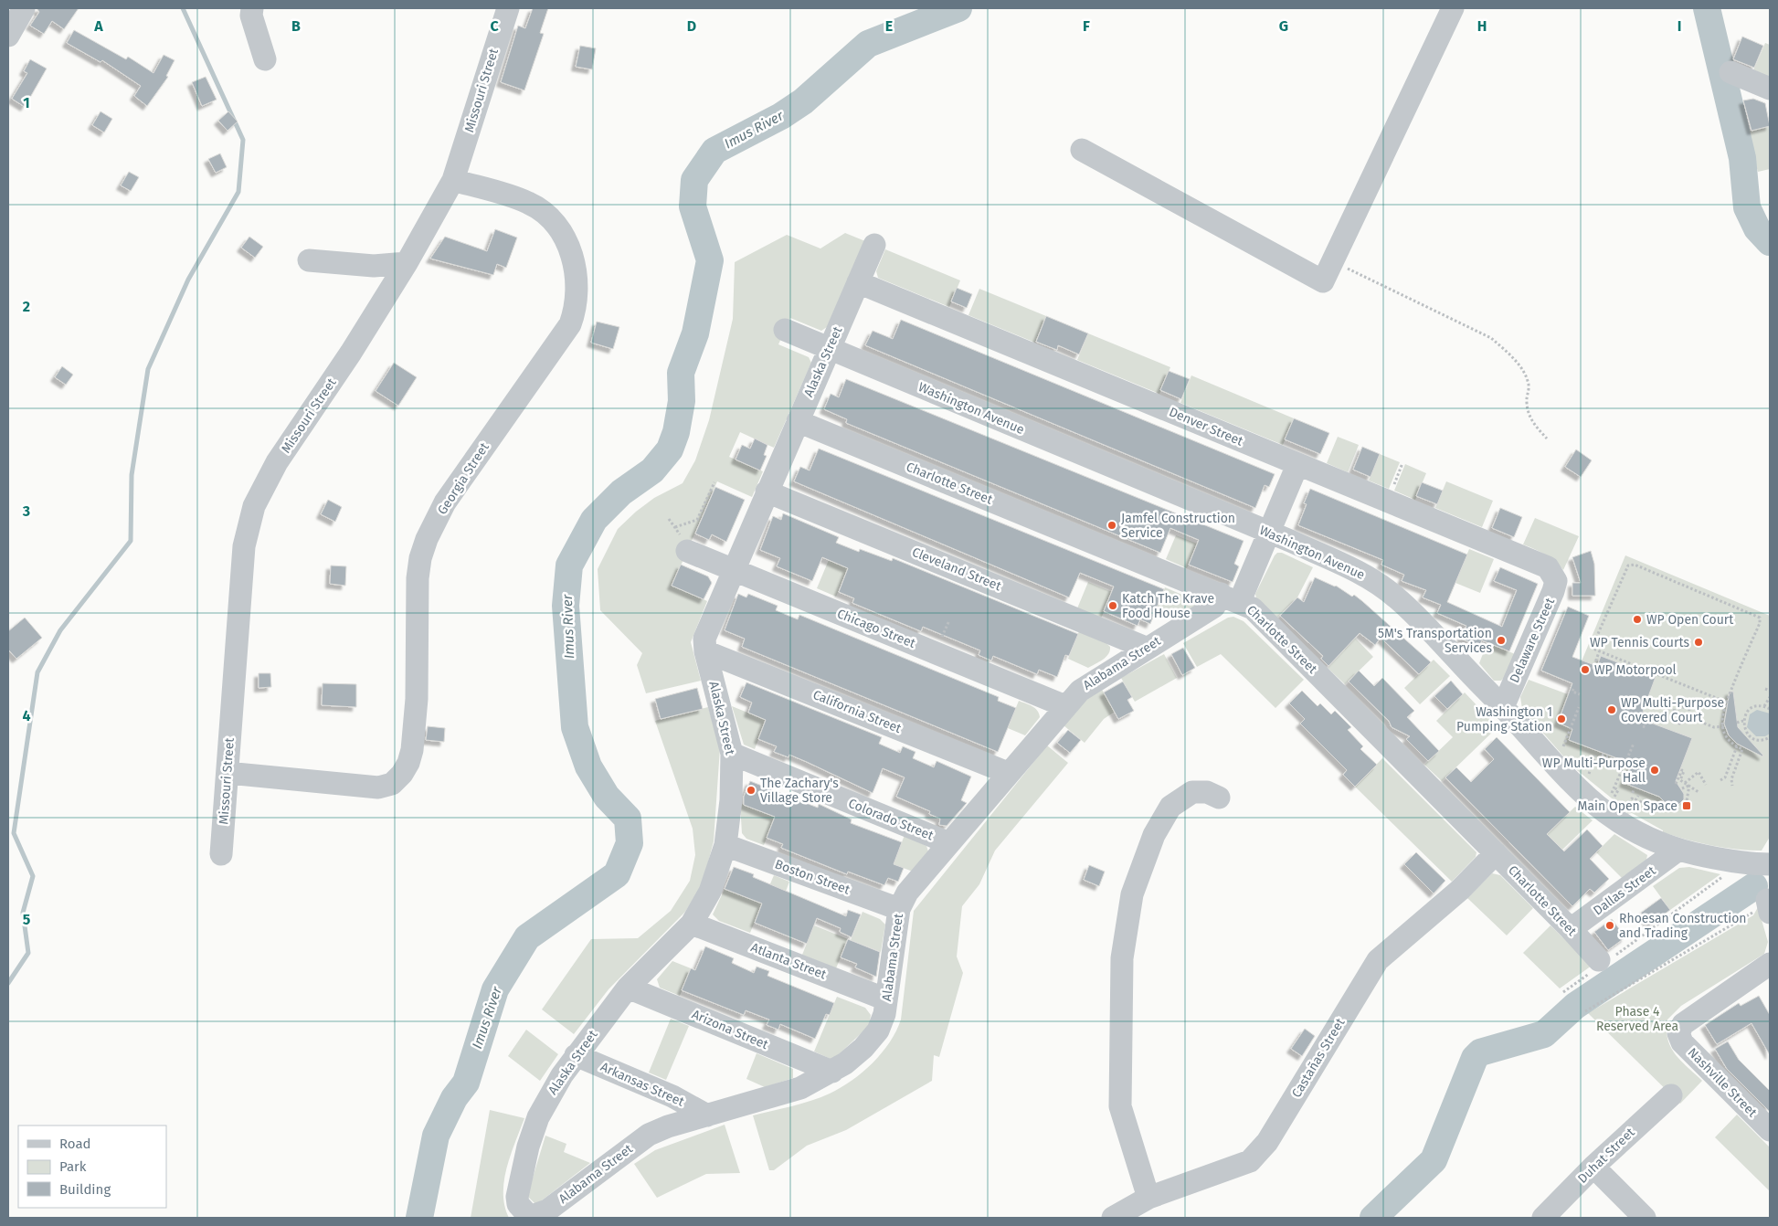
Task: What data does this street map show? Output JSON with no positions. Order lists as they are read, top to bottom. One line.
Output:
{"streets":{"street":["Missouri Street","Alaska Street","Washington Avenue","Denver Street","Georgia Street","Charlotte Street","Cleveland Street","Chicago Street","Delaware Street","Alabama Street","California Street","Colorado Street","Boston Street","Dallas Street","Atlanta Street","Arizona Street","Castañas Street","Nashville Street","Arkansas Street","Duhat Street"]},"crossings":[["Missouri Street","Georgia Street"],["Alaska Street","Washington Avenue"],["Alaska Street","Denver Street"],["Alaska Street","Charlotte Street"],["Alaska Street","Cleveland Street"],["Alaska Street","Chicago Street"],["Alaska Street","Alabama Street"],["Alaska Street","California Street"],["Alaska Street","Colorado Street"],["Alaska Street","Boston Street"],["Alaska Street","Atlanta Street"],["Alaska Street","Arizona Street"],["Alaska Street","Arkansas Street"],["Washington Avenue","Delaware Street"],["Washington Avenue","Alabama Street"],["Washington Avenue","Dallas Street"],["Denver Street","Delaware Street"],["Denver Street","Alabama Street"],["Charlotte Street","Alabama Street"],["Charlotte Street","Dallas Street"],["Charlotte Street","Castañas Street"],["Cleveland Street","Alabama Street"],["Chicago Street","Alabama Street"],["Alabama Street","California Street"],["Alabama Street","Colorado Street"],["Alabama Street","Boston Street"],["Alabama Street","Atlanta Street"],["Alabama Street","Arizona Street"],["Alabama Street","Arkansas Street"]],"water":["Imus River"],"parks":["Phase 4 Reserved Area"],"places":{"other":["Jamfel Construction Service","Katch The Krave Food House","WP Open Court","5M's Transportation Services","WP Tennis Courts","WP Motorpool","WP Multi-Purpose Covered Court","Washington 1 Pumping Station","WP Multi-Purpose Hall","The Zachary's Village Store","Rhoesan Construction and Trading"],"transit":["Main Open Space"]},"legend":["Road","Park","Building"],"grid":{"columns":["A","B","C","D","E","F","G","H","I"],"rows":["1","2","3","4","5"]}}
